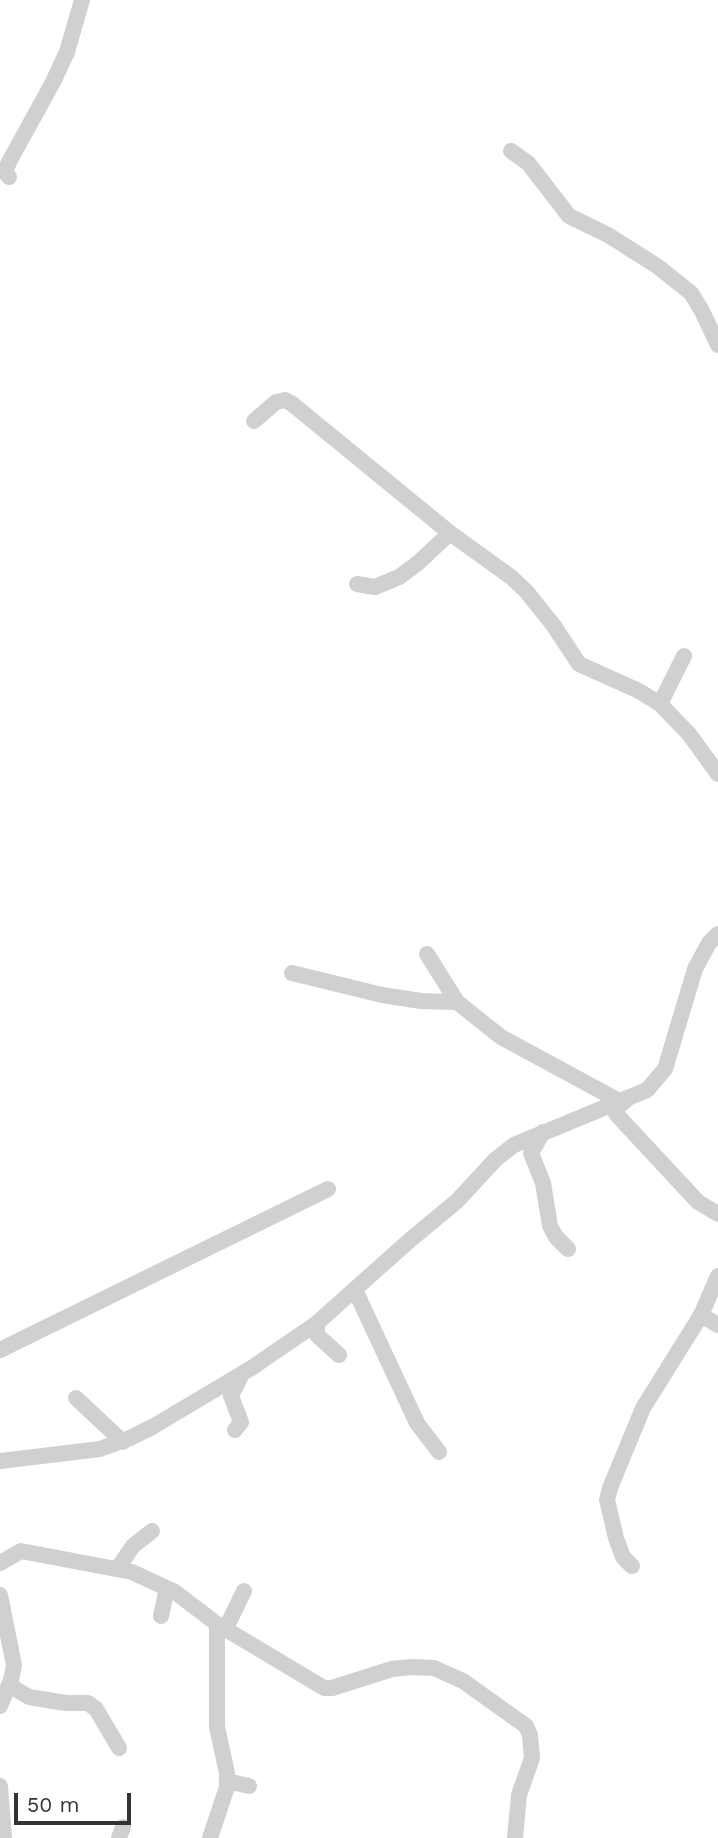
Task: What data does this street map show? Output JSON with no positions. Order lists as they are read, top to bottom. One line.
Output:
{"scale_bar":"50 m"}
